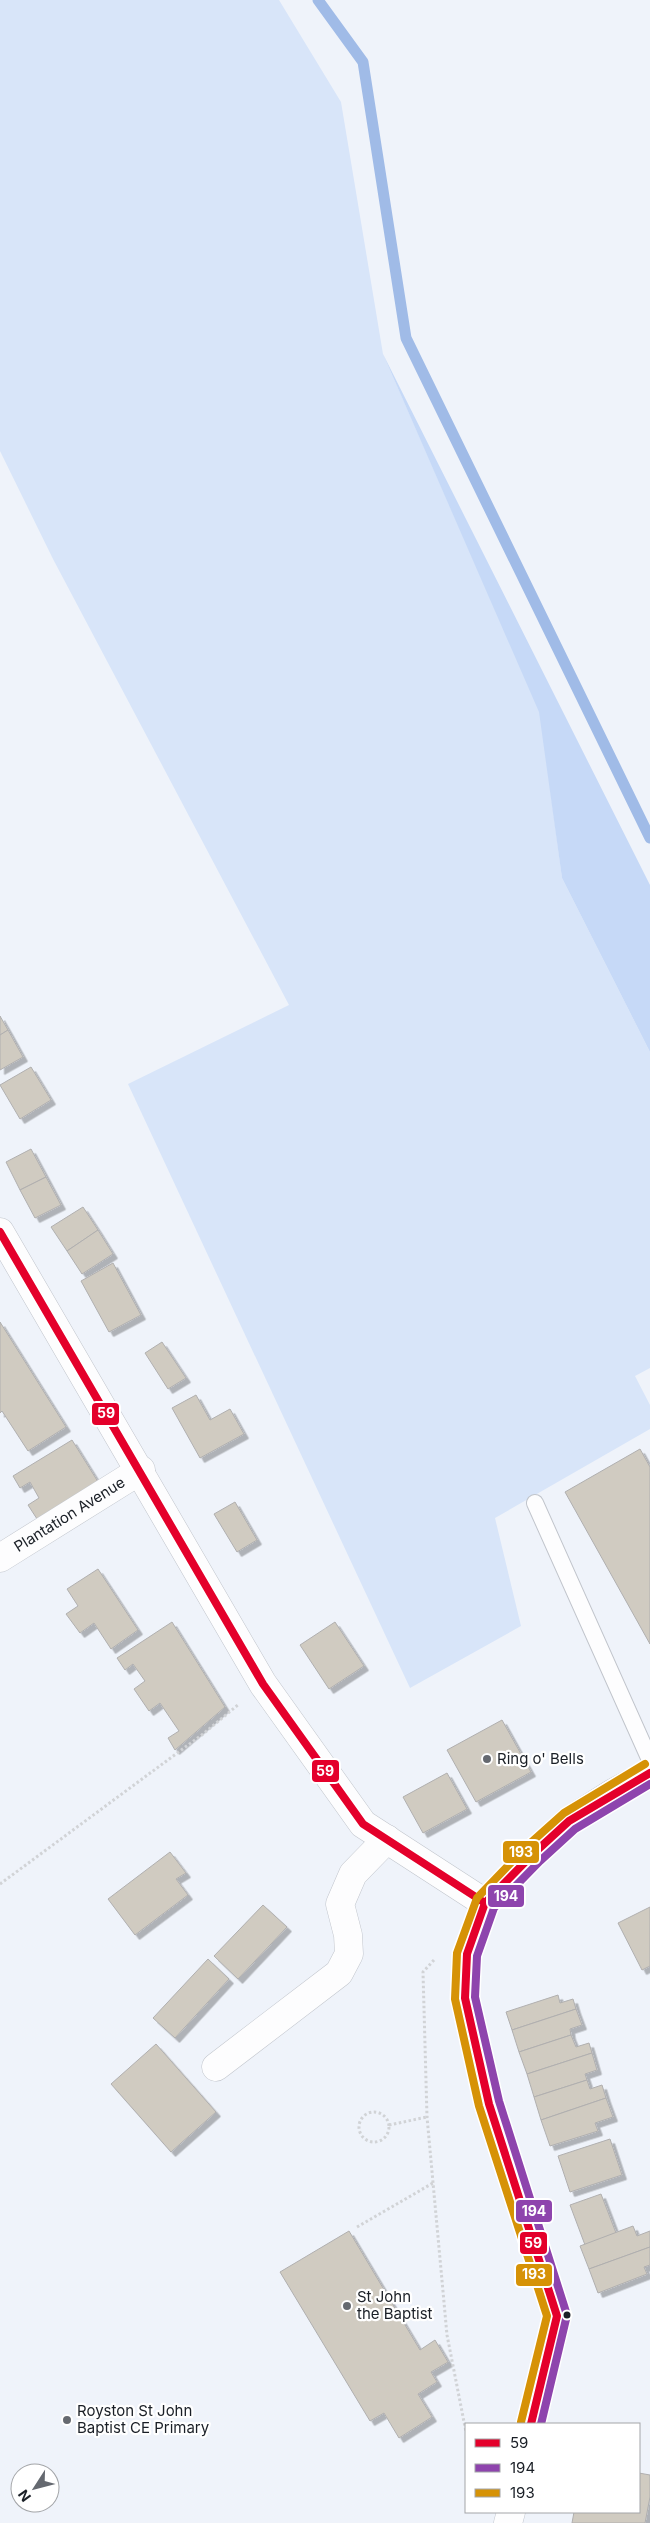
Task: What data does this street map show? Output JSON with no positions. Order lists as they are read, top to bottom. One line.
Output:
{"streets":{"street":["Plantation Avenue"]},"places":["Ring o' Bells","St John the Baptist","Royston St John Baptist CE Primary"],"lines":["transit line 59","transit line 193","transit line 194"],"legend":["59","194","193"],"north":"bottom left"}
